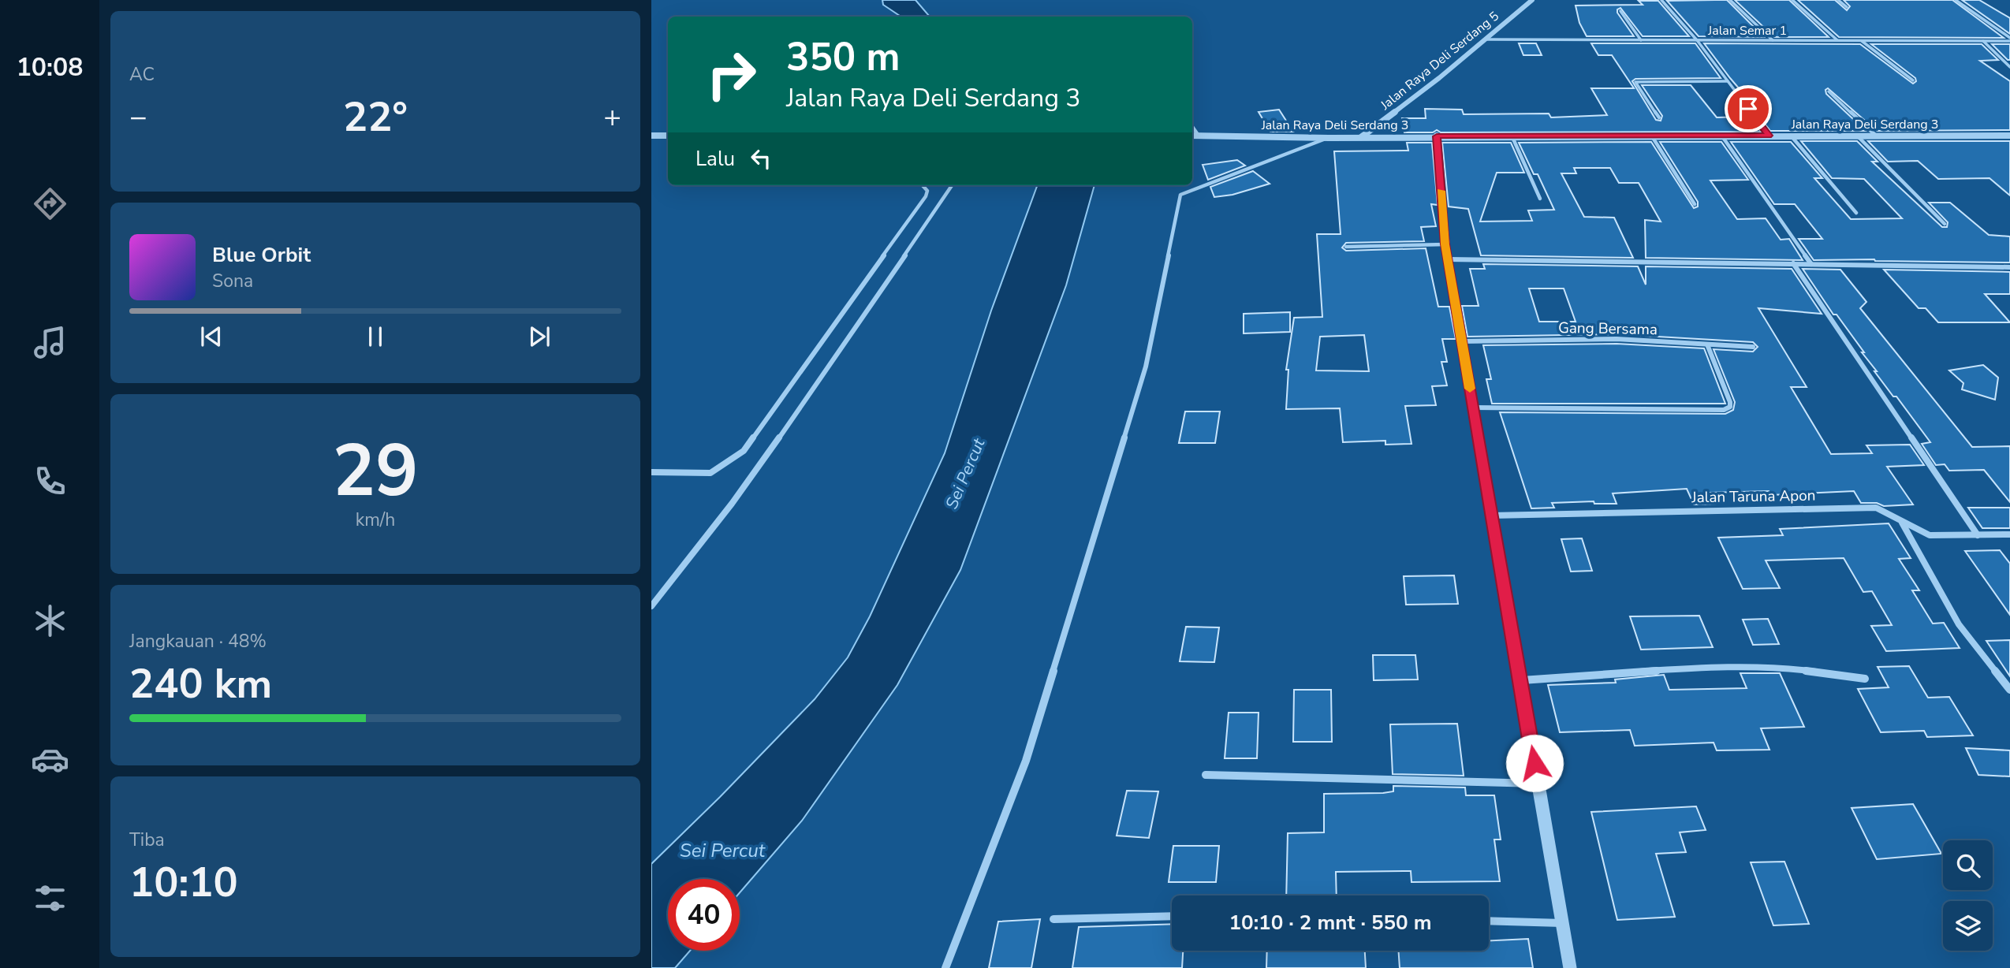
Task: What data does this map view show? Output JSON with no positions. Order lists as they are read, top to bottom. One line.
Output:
{"streets":{"street":["Jalan Semar 1","Jalan Raya Deli Serdang 5","Jalan Raya Deli Serdang 3","Gang Bersama","Jalan Taruna Apon"]},"crossings":[["Jalan Semar 1","Jalan Raya Deli Serdang 5"],["Jalan Raya Deli Serdang 5","Jalan Raya Deli Serdang 3"]],"water":["Sei Percut"],"page":{"tabs":"10:08","tile":["AC",["29","km/h"],["Jangkauan · 48%","240 km"],["Tiba","10:10"]],"turn":["350 m","Jalan Raya Deli Serdang 3"],"heat":["−","22°","+"],"then":"Lalu","song":["Blue Orbit","Sona"],"limit":"40","trip":"10:10 · 2 mnt · 550 m"}}
